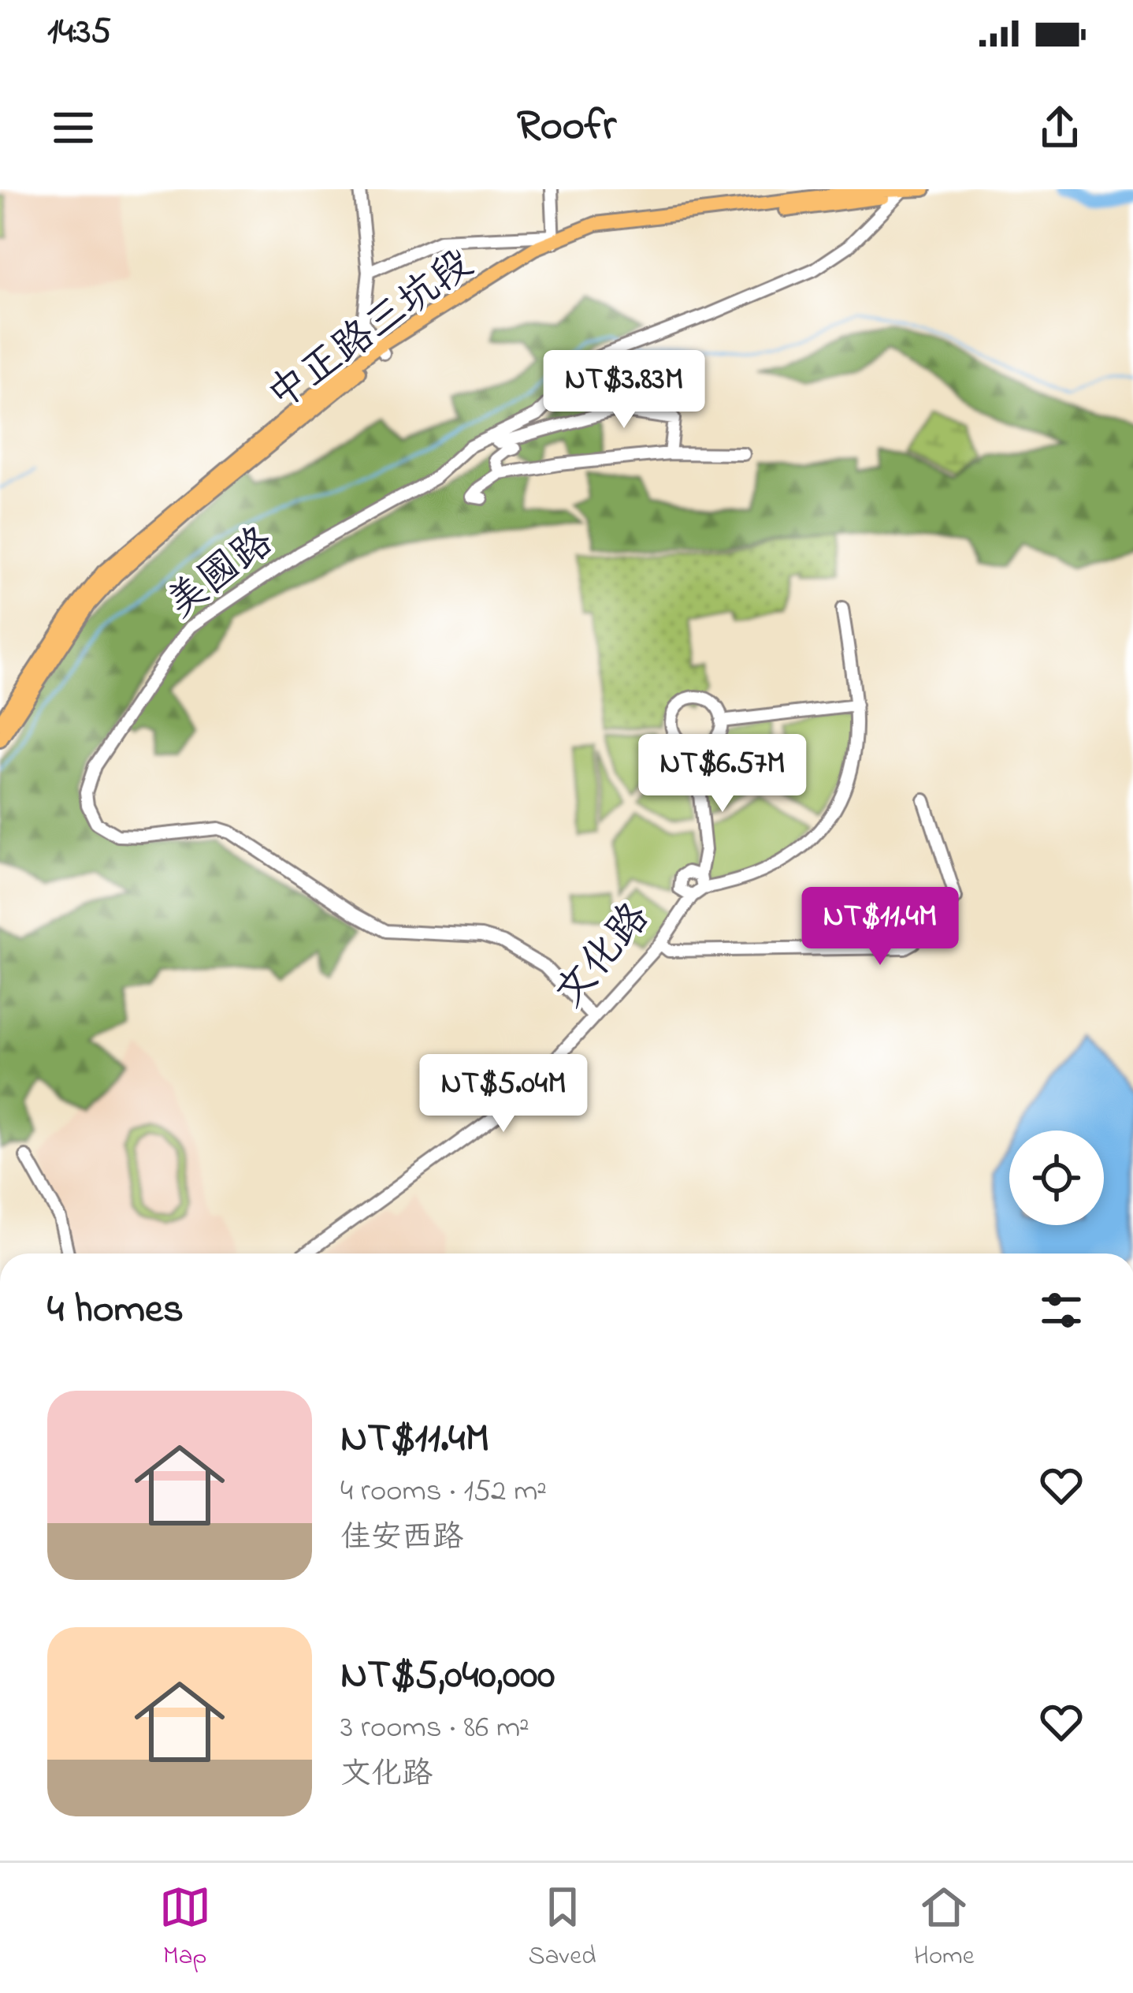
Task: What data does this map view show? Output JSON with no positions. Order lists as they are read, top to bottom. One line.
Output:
{"streets":{"main road":["中正路三坑段"],"street":["美國路","文化路"]},"crossings":[["中正路三坑段","美國路"],["美國路","文化路"]],"page":{"status":"14:35","header":"Roofr","price":["NT$3.83M","NT$6.57M","NT$11.4M","NT$5.04M"],"heading":"4 homes","list":[{"name":"NT$11.4M","note":"4 rooms · 152 m² · 佳安西路"},{"name":"NT$5,040,000","note":"3 rooms · 86 m² · 文化路"}],"tabs":["Map","Saved","Home"]}}
